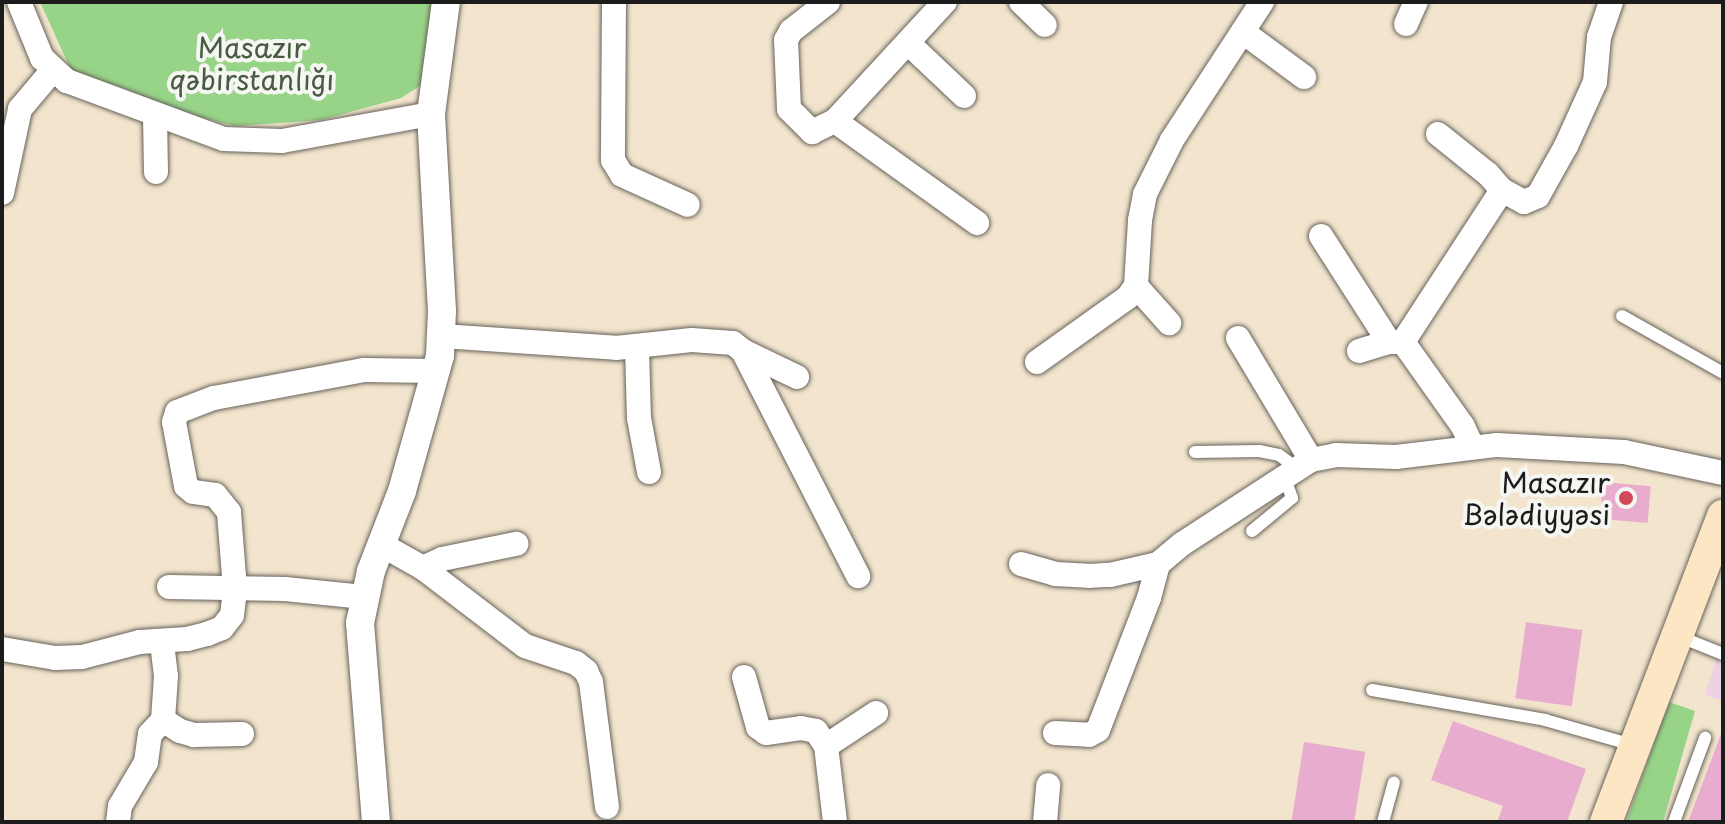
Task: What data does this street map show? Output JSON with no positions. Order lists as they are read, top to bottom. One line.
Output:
{"parks":["Masazır qəbirstanlığı"],"places":["Masazır Bələdiyyəsi"]}
